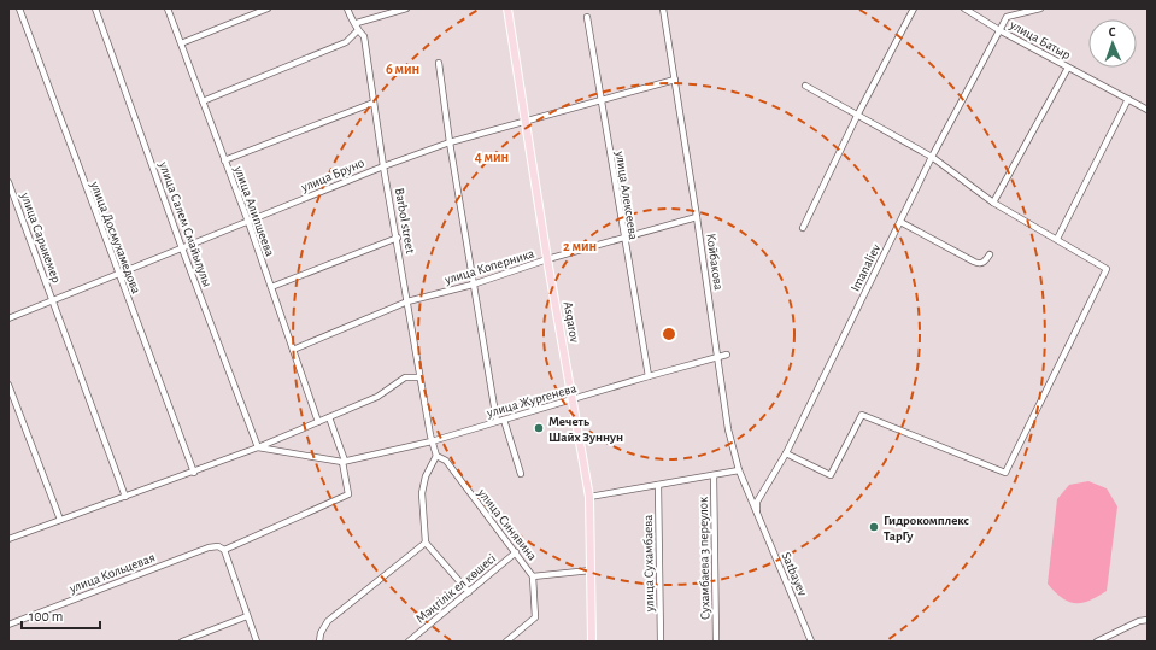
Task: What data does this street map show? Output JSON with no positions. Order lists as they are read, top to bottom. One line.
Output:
{"streets":{"main road":["Asqarov"],"street":["улица Батыр","улица Бруно","улица Алексеева","улица Алипшеева","Barbol street","улица Салем Смайылулы","улица Сарыкемер","улица Досмухамедова","Койбакова","улица Коперника","Imanaliev","улица Жургенева","улица Синявина","Сухамбаева 3 переулок","улица Сухамбаева","улица Кольцевая","Satbayev","Мәңгілік ел көшесі"]},"crossings":[["улица Батыр","Imanaliev"],["улица Бруно","улица Алексеева"],["улица Бруно","улица Алипшеева"],["улица Бруно","Barbol street"],["улица Бруно","улица Салем Смайылулы"],["улица Бруно","улица Сарыкемер"],["улица Бруно","улица Досмухамедова"],["улица Бруно","Койбакова"],["улица Бруно","Asqarov"],["улица Алексеева","улица Коперника"],["улица Алексеева","улица Жургенева"],["улица Алипшеева","улица Коперника"],["Barbol street","улица Коперника"],["Barbol street","улица Жургенева"],["Койбакова","улица Коперника"],["Койбакова","Imanaliev"],["Койбакова","улица Жургенева"],["Койбакова","Satbayev"],["улица Коперника","Asqarov"],["Imanaliev","Satbayev"],["Asqarov","улица Жургенева"],["Asqarov","улица Синявина"],["улица Жургенева","улица Кольцевая"],["улица Синявина","Мәңгілік ел көшесі"]],"places":["Мечеть Шайх Зуннун","Гидрокомплекс ТарГу"],"scale_bar":"100 m","north":"top","rings":["6 мин","4 мин","2 мин"]}
